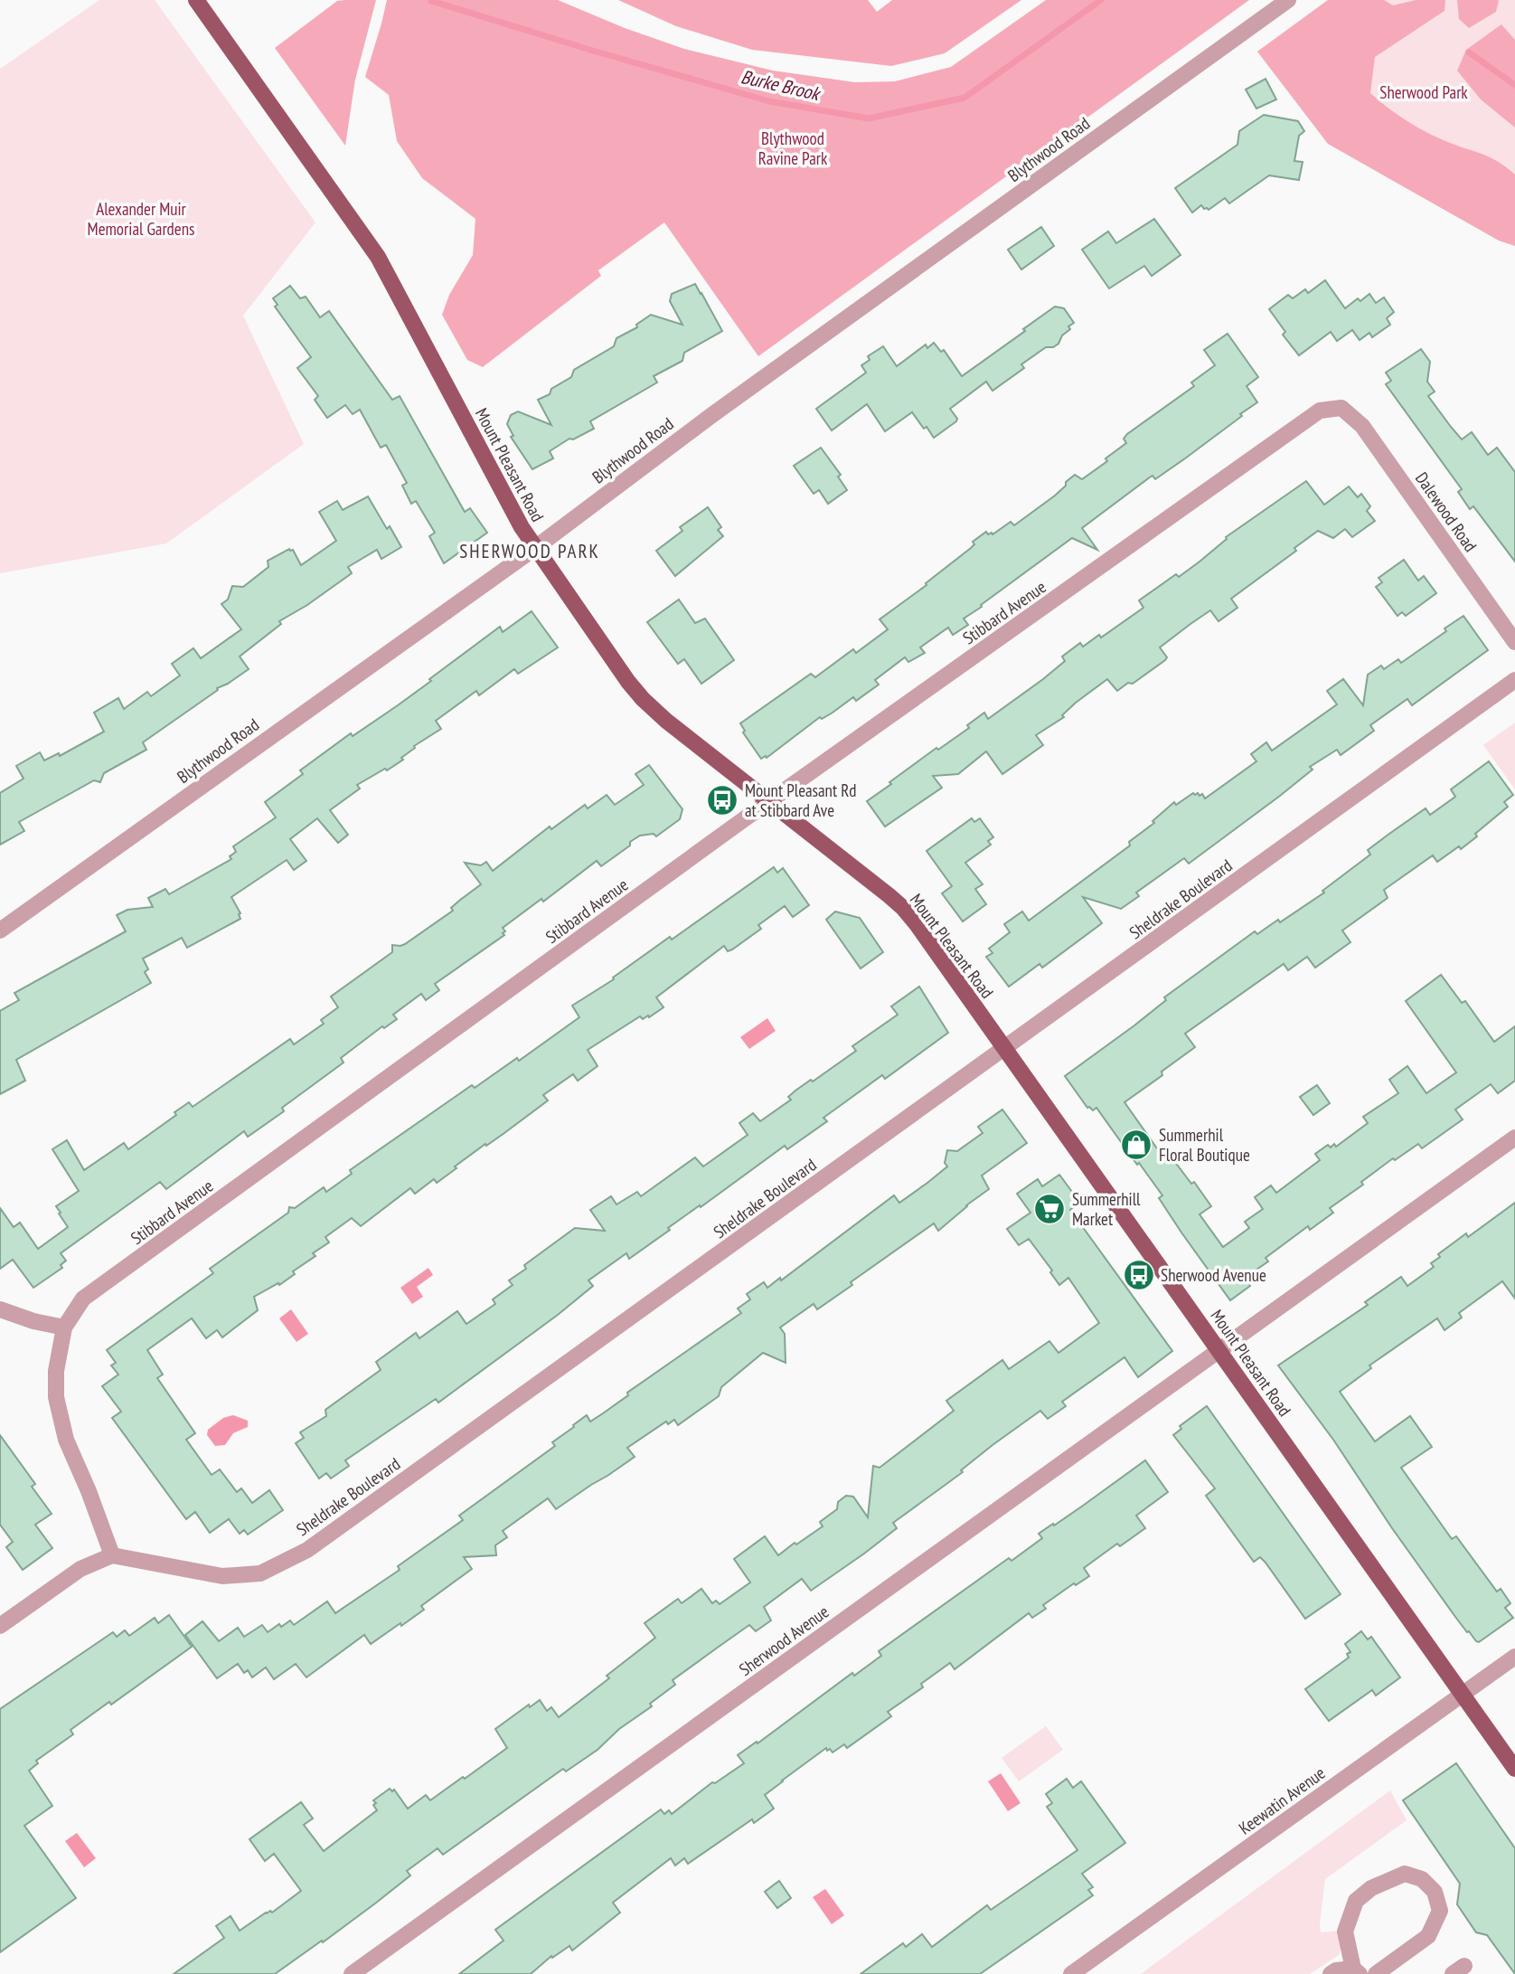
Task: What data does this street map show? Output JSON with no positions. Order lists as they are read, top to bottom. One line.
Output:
{"streets":{"main road":["Mount Pleasant Road"],"street":["Blythwood Road","Dalewood Road","Stibbard Avenue","Sheldrake Boulevard","Sherwood Avenue","Keewatin Avenue"]},"crossings":[["Blythwood Road","Mount Pleasant Road"],["Mount Pleasant Road","Stibbard Avenue"],["Mount Pleasant Road","Sheldrake Boulevard"],["Mount Pleasant Road","Sherwood Avenue"],["Mount Pleasant Road","Keewatin Avenue"],["Dalewood Road","Stibbard Avenue"],["Stibbard Avenue","Sheldrake Boulevard"]],"districts":["SHERWOOD PARK"],"water":["Burke Brook"],"parks":["Sherwood Park","Blythwood Ravine Park","Alexander Muir Memorial Gardens"],"places":{"bus stop":["Mount Pleasant Rd at Stibbard Ave","Sherwood Avenue"],"shop":["Summerhil Floral Boutique"],"supermarket":["Summerhill Market"]}}
